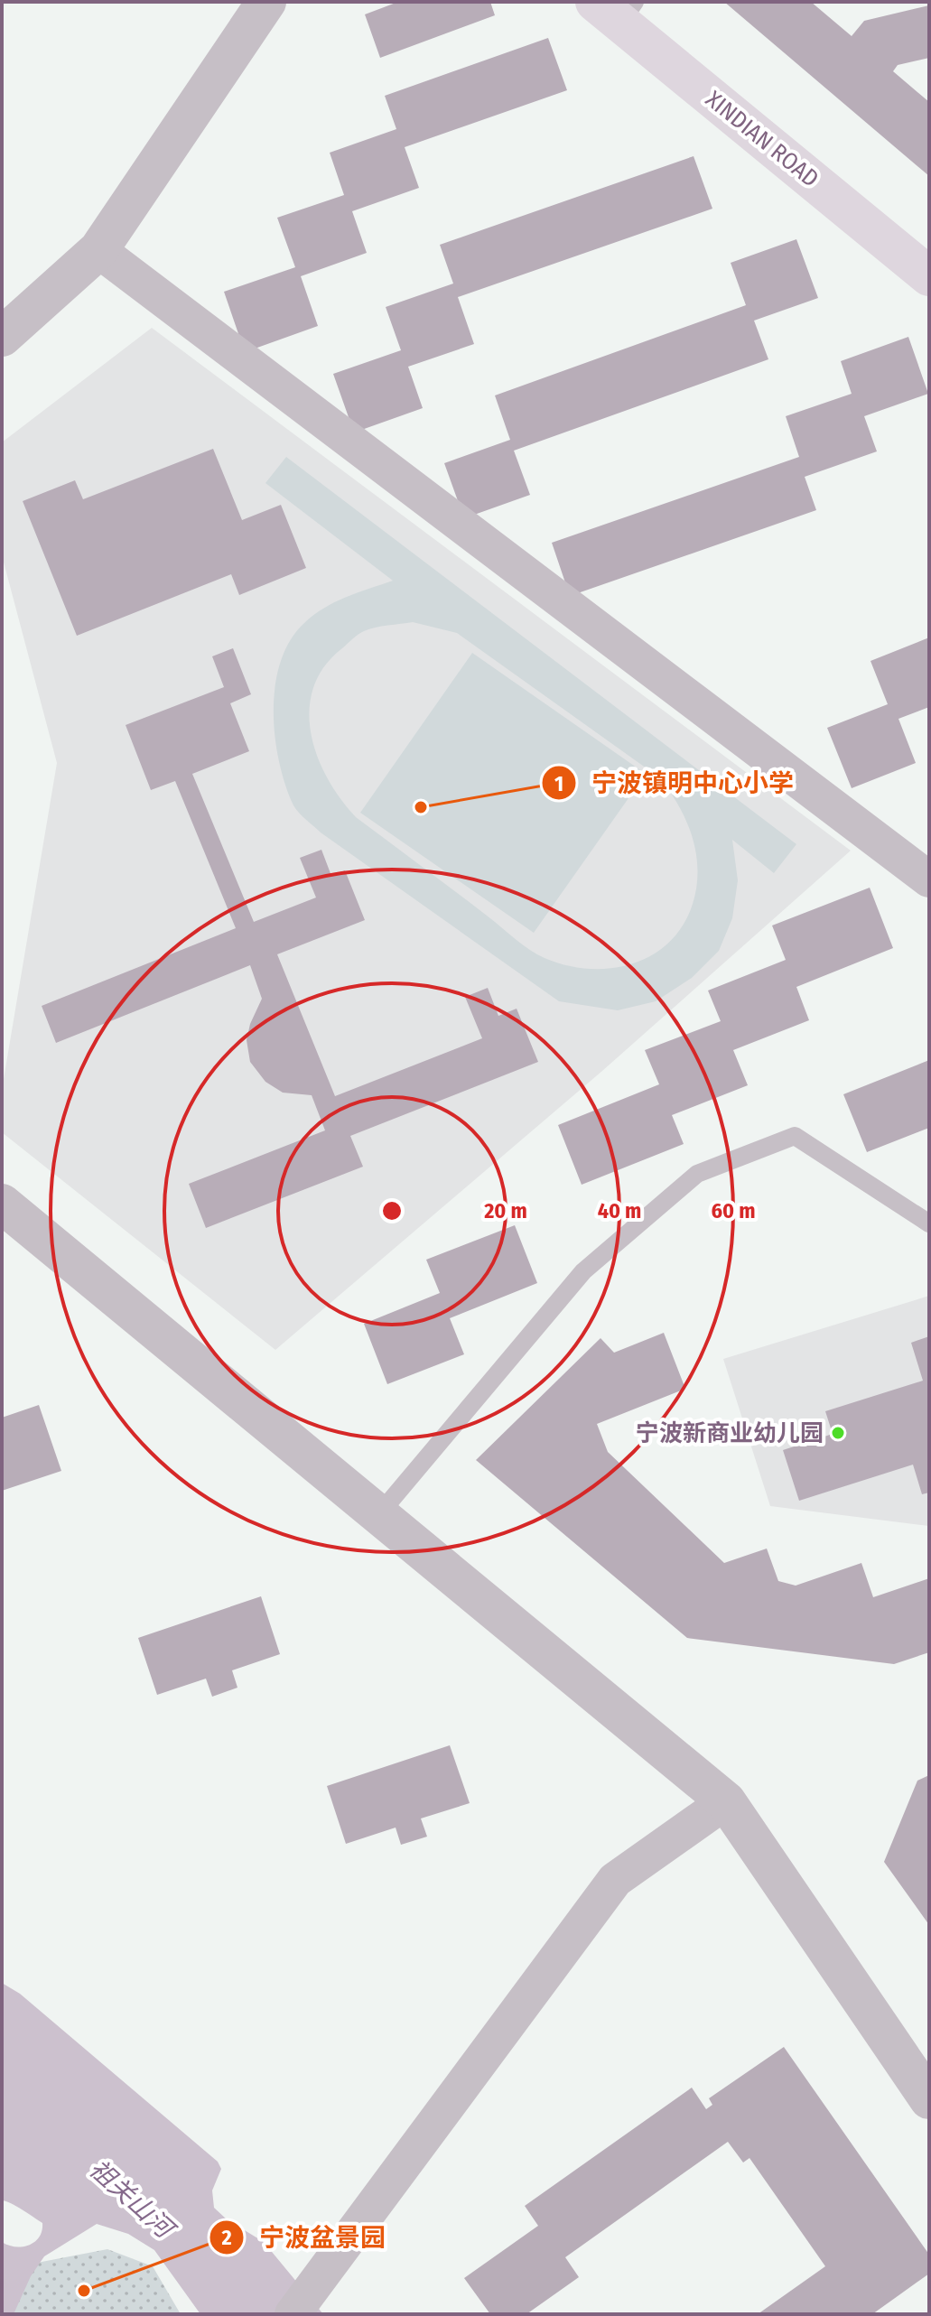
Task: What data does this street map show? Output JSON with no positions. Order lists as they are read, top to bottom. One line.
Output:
{"streets":{"main road":["XINDIAN ROAD"]},"water":["祖关山河"],"places":["宁波镇明中心小学","宁波新商业幼儿园","宁波盆景园"],"rings":["20 m","40 m","60 m"]}
